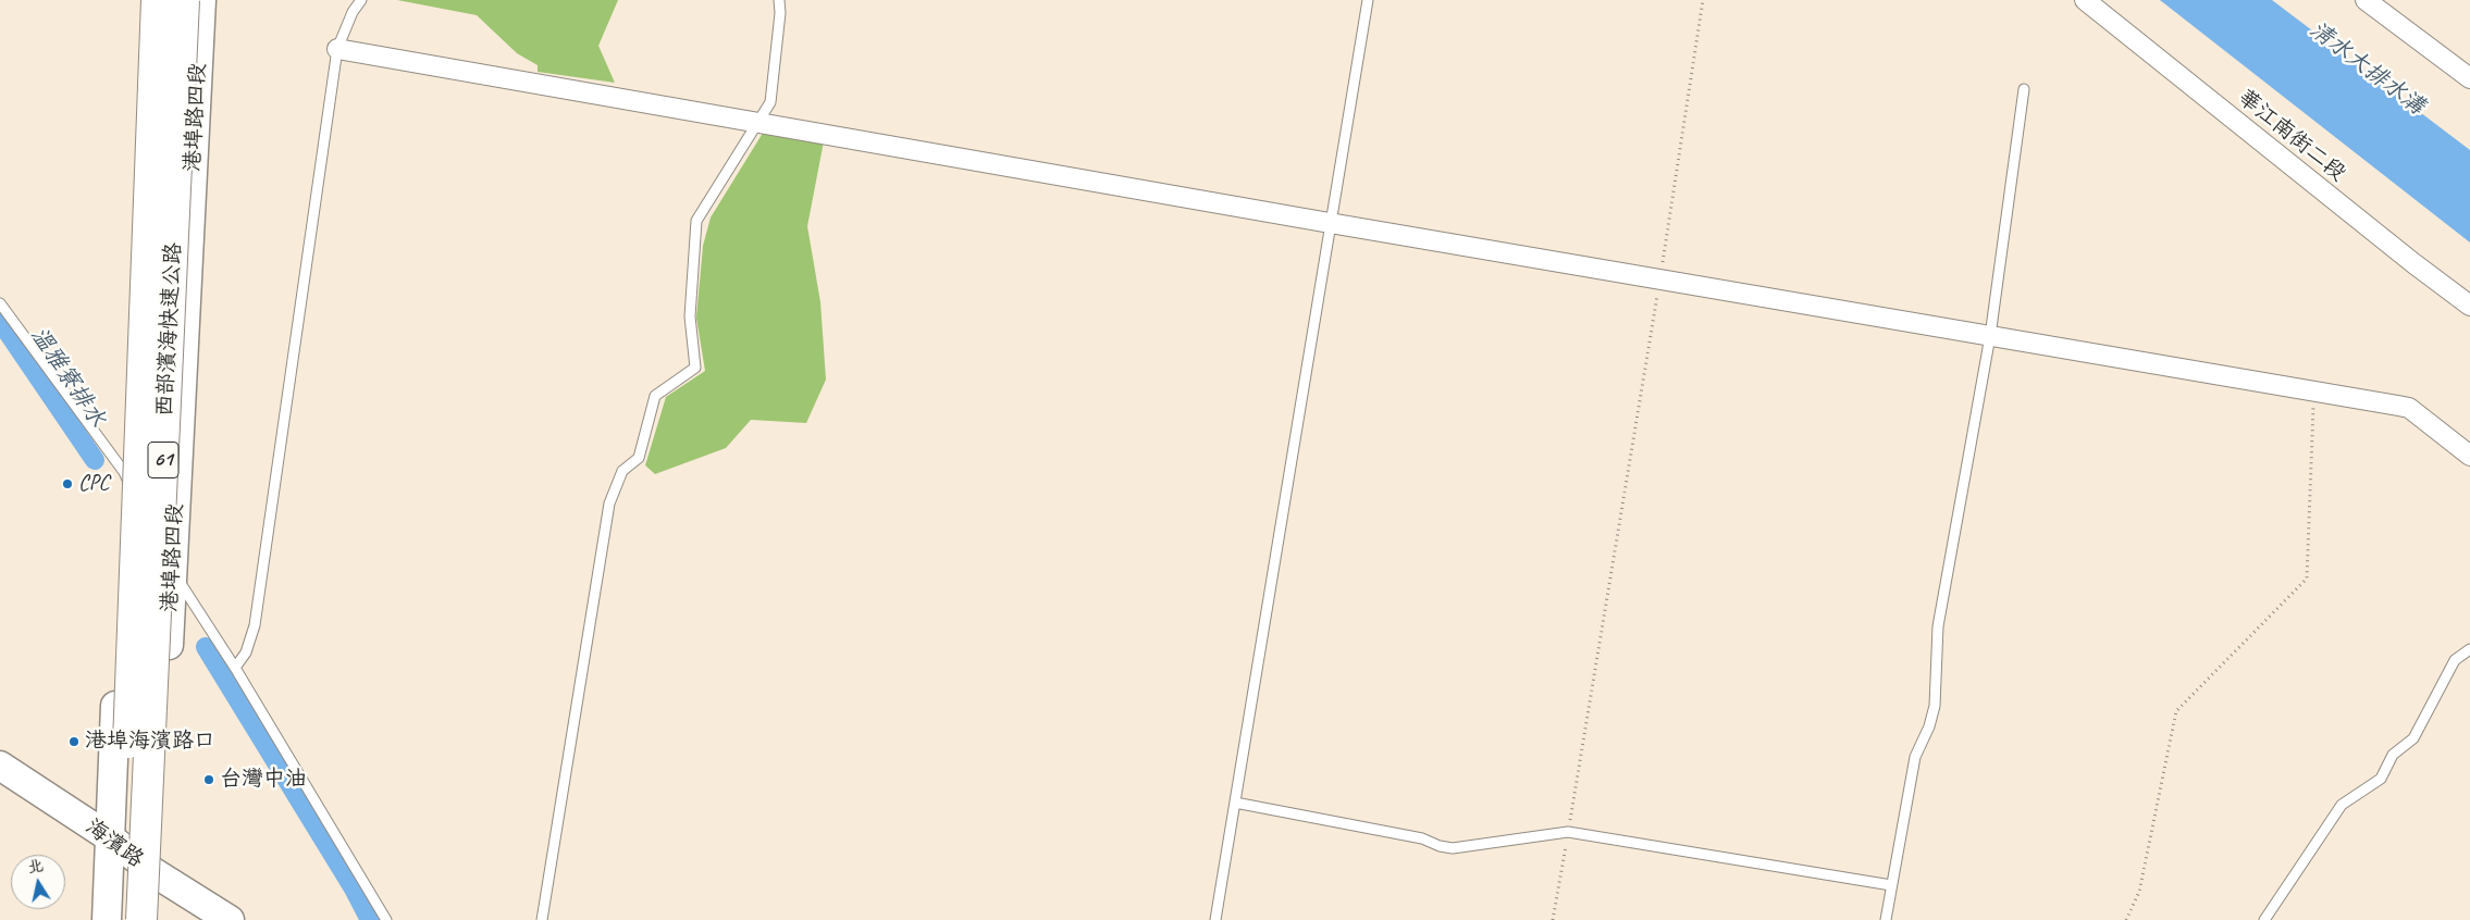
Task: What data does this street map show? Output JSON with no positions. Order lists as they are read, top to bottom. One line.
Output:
{"streets":{"highway":["西部濱海快速公路","61"],"street":["港埠路四段","華江南街二段","海濱路"]},"crossings":[["港埠路四段","海濱路"]],"water":["清水大排水溝","溫雅寮排水"],"places":["CPC","港埠海濱路口","台灣中油"],"north":"top"}
